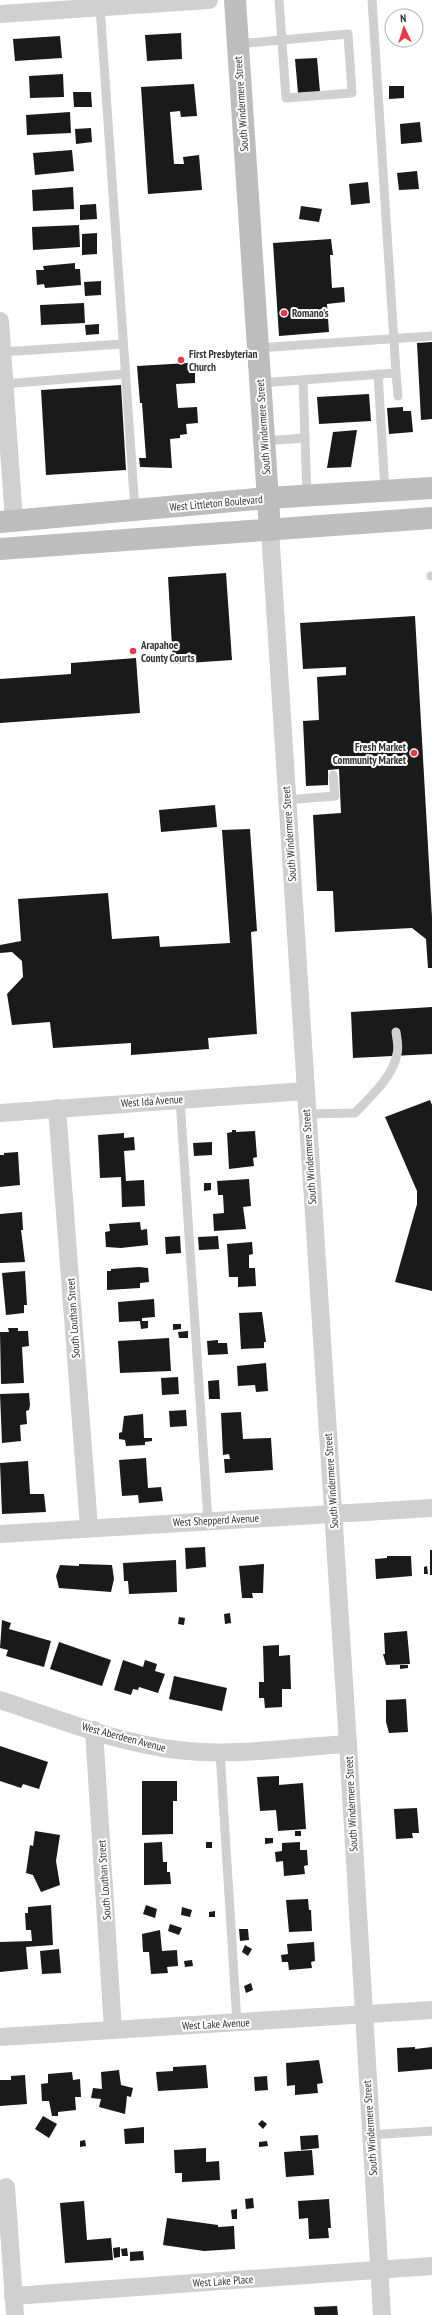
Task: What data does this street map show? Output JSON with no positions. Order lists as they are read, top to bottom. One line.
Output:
{"streets":{"main road":["South Windermere Street","West Littleton Boulevard"],"street":["West Ida Avenue","South Louthan Street","West Shepperd Avenue","West Aberdeen Avenue","West Lake Avenue","West Lake Place"]},"crossings":[["South Windermere Street","West Littleton Boulevard"],["South Windermere Street","West Ida Avenue"],["South Windermere Street","West Shepperd Avenue"],["South Windermere Street","West Aberdeen Avenue"],["South Windermere Street","West Lake Avenue"],["South Windermere Street","West Lake Place"],["West Ida Avenue","South Louthan Street"],["South Louthan Street","West Shepperd Avenue"],["South Louthan Street","West Aberdeen Avenue"],["South Louthan Street","West Lake Avenue"]],"places":["Romano's","First Presbyterian Church","Arapahoe County Courts","Fresh Market Community Market"],"north":"top"}
